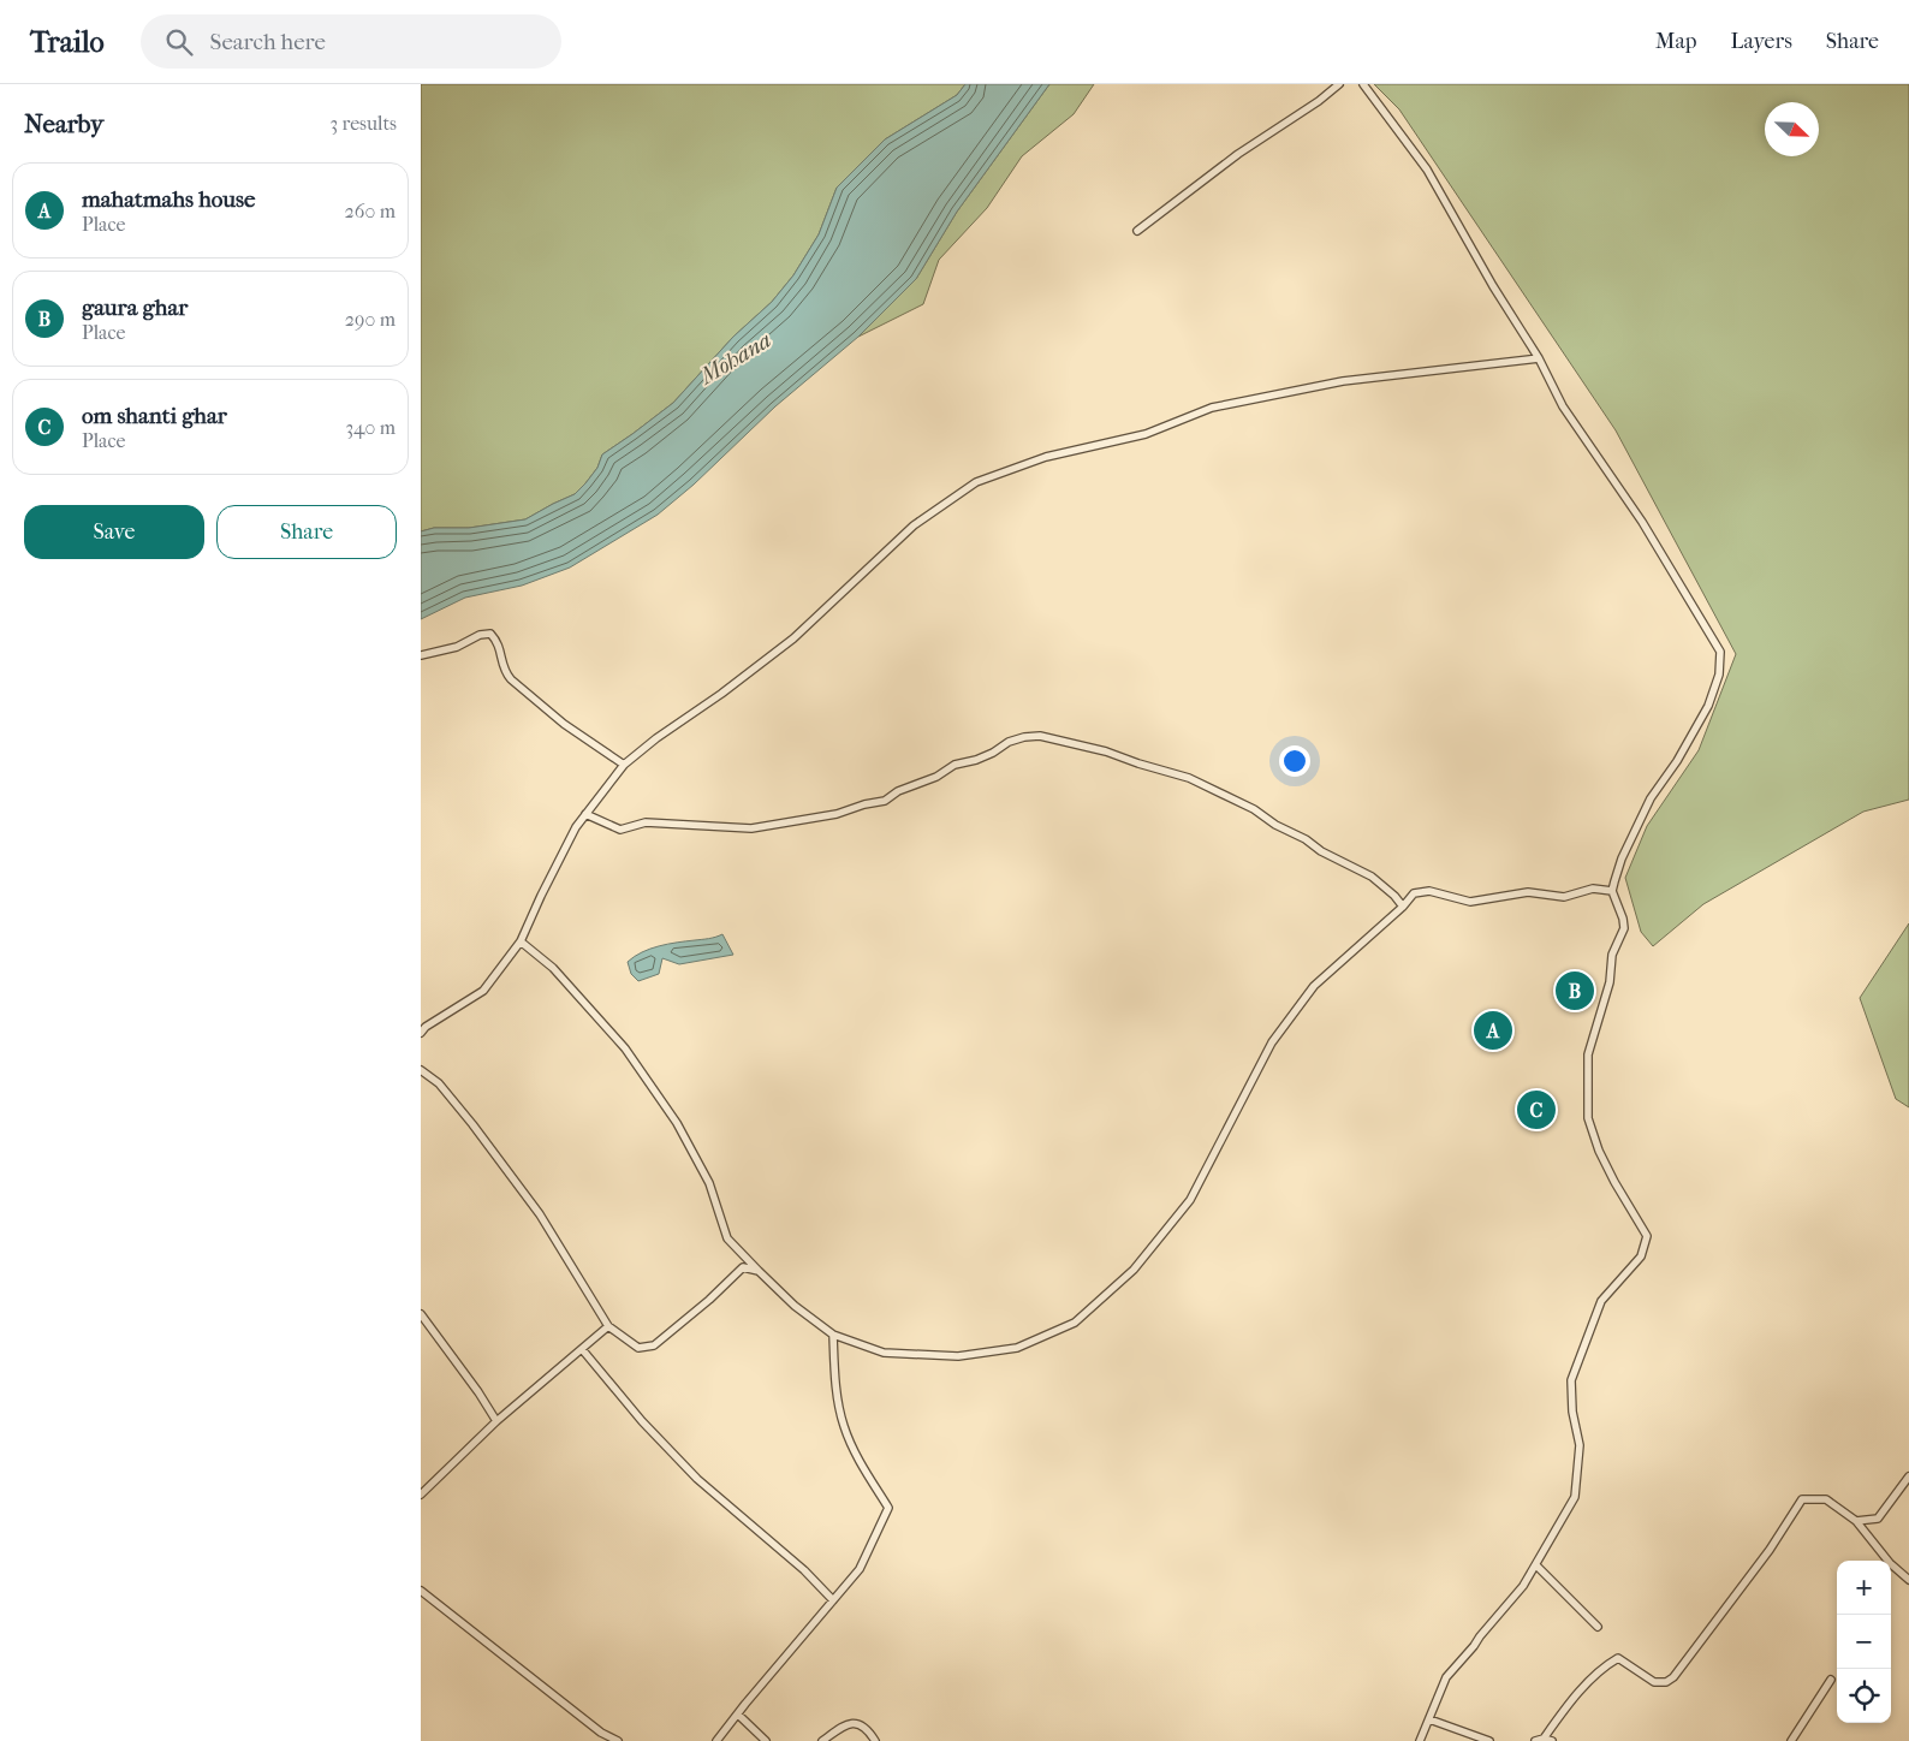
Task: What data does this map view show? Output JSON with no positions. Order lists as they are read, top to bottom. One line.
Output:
{"water":["Mohana"],"north":"bottom right","page":{"header":"Trailo","search":"Search here","nav":["Map","Layers","Share"],"heading":["Nearby","3 results"],"list":[{"mark":"A","name":"mahatmahs house","note":"Place","value":"260 m"},{"mark":"B","name":"gaura ghar","note":"Place","value":"290 m"},{"mark":"C","name":"om shanti ghar","note":"Place","value":"340 m"}],"buttons":["Save","Share"],"pins":["B","A","C"],"map_buttons":["+","−"]}}
